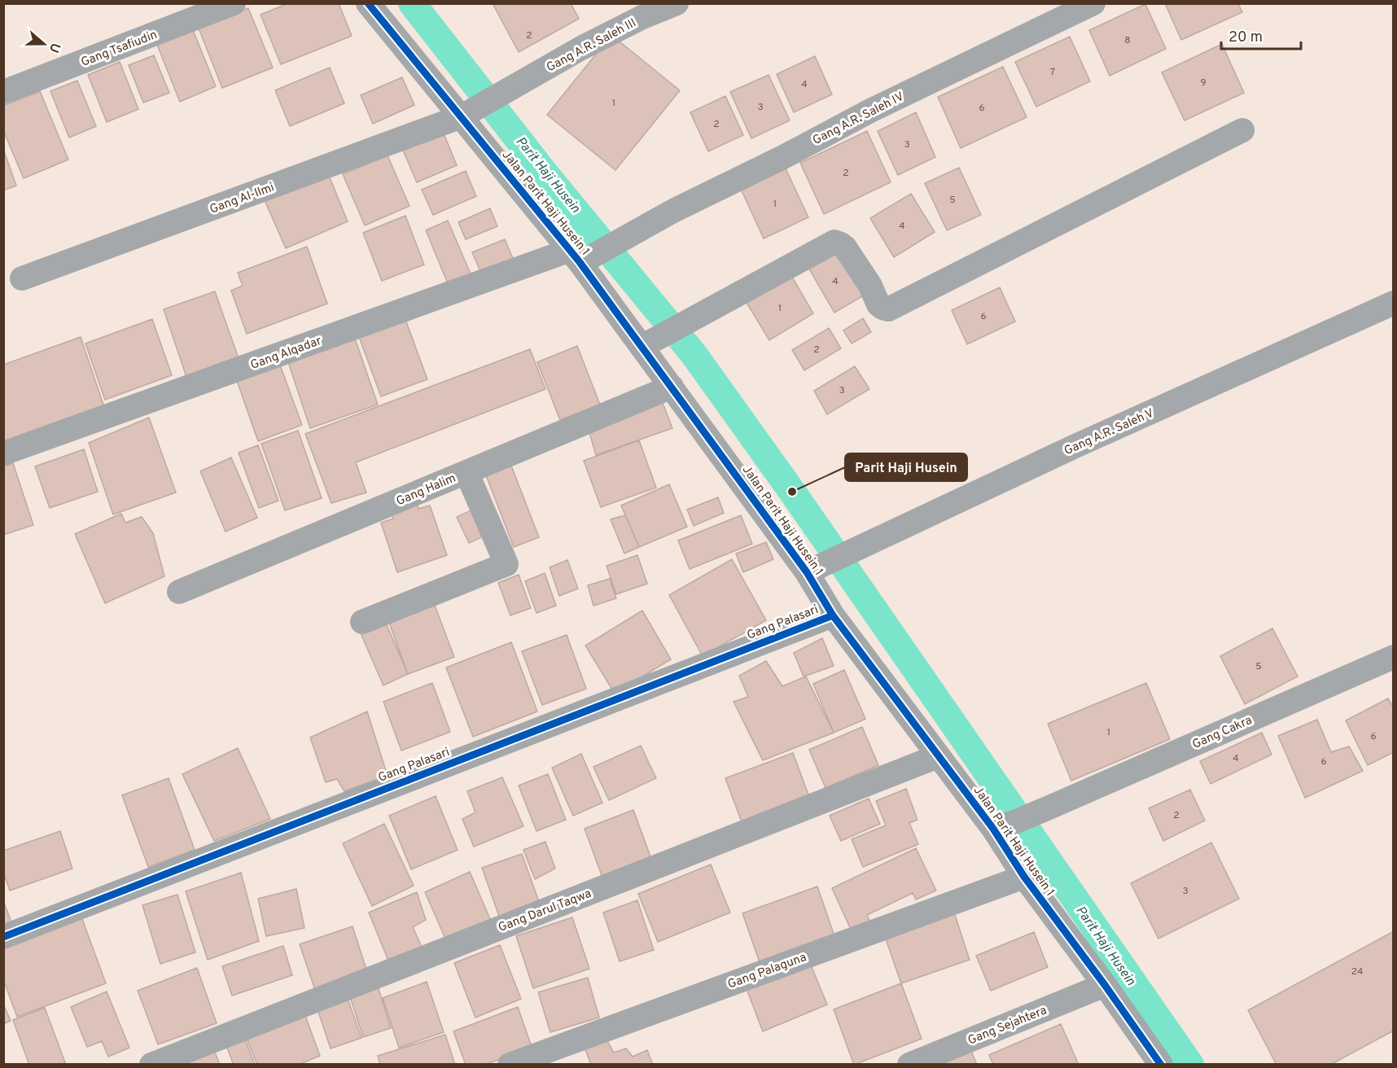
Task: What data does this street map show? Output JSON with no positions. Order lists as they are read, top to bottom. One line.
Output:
{"streets":{"street":["Gang A.R. Saleh III","Gang Tsafiudin","Gang A.R. Saleh IV","Gang Al-llmi","Jalan Parit Haji Husein 1","Gang Alqadar","Gang A.R. Saleh V","Gang Halim","Gang Palasari","Gang Cakra","Gang Darul Taqwa","Gang Palaguna","Gang Sejahtera"]},"crossings":[["Gang A.R. Saleh III","Gang Al-llmi"],["Gang A.R. Saleh III","Jalan Parit Haji Husein 1"],["Gang A.R. Saleh IV","Jalan Parit Haji Husein 1"],["Gang A.R. Saleh IV","Gang Alqadar"],["Gang Al-llmi","Jalan Parit Haji Husein 1"],["Jalan Parit Haji Husein 1","Gang Alqadar"],["Jalan Parit Haji Husein 1","Gang A.R. Saleh V"],["Jalan Parit Haji Husein 1","Gang Halim"],["Jalan Parit Haji Husein 1","Gang Palasari"],["Jalan Parit Haji Husein 1","Gang Cakra"],["Jalan Parit Haji Husein 1","Gang Darul Taqwa"],["Jalan Parit Haji Husein 1","Gang Palaguna"],["Jalan Parit Haji Husein 1","Gang Sejahtera"]],"water":["Parit Haji Husein"],"places":["Parit Haji Husein"],"house_numbers":["2","8","7","9","4","1","3","6","2","3","2","5","1","4","4","1","6","2","3","5","1","6","4","6","2","3","24"],"scale_bar":"20 m","north":"right"}
